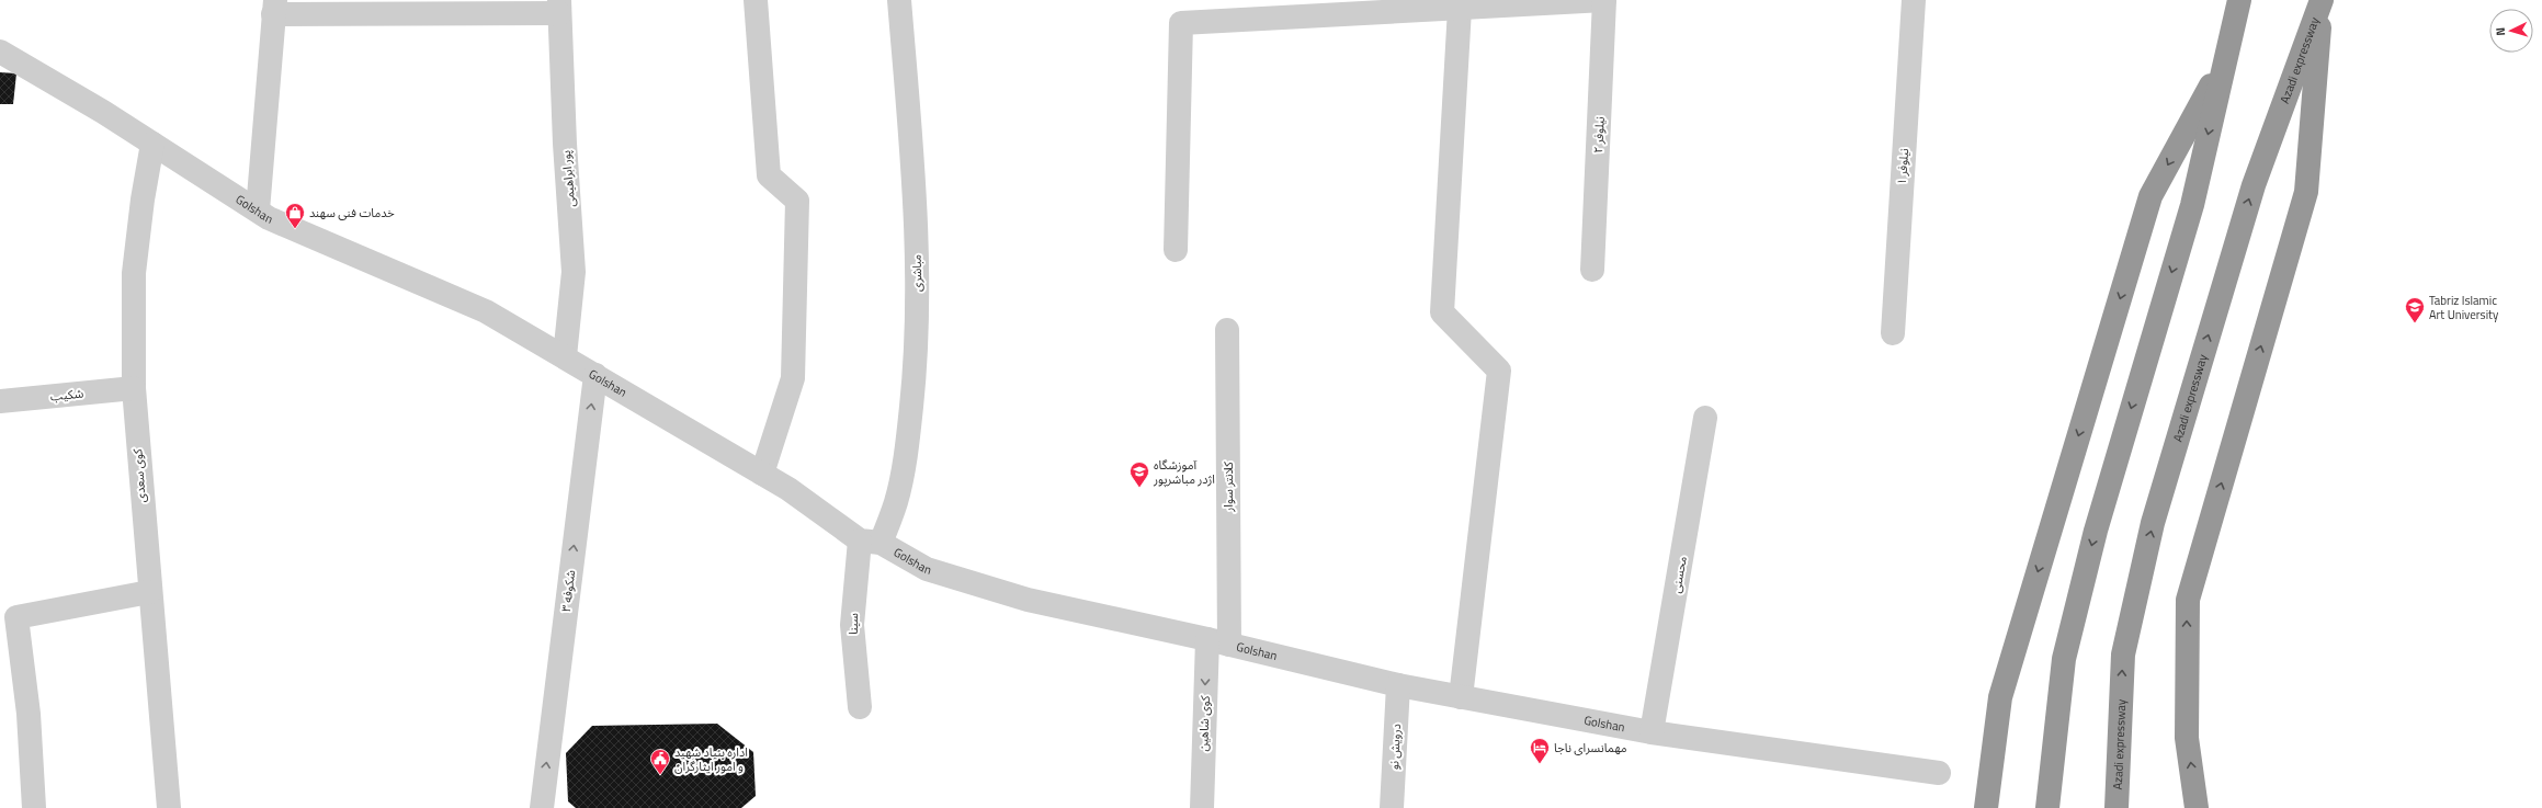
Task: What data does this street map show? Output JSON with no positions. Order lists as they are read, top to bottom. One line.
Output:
{"streets":{"highway":["Azadi expressway"],"street":["نیلوفر ۲","نیلوفر ۱","پور ابراهیمی","Golshan","مباشری","شکیب","کوی سعدی","کلانتر سوار","محسنی","شکوفه ۳","سینا","کوی شاهین","درویش نو"]},"crossings":[["پور ابراهیمی","Golshan"],["Golshan","مباشری"],["Golshan","کوی سعدی"],["Golshan","کلانتر سوار"],["Golshan","محسنی"],["Golshan","شکوفه ۳"],["Golshan","سینا"],["Golshan","کوی شاهین"],["Golshan","درویش نو"],["مباشری","سینا"],["شکیب","کوی سعدی"],["کلانتر سوار","کوی شاهین"]],"one_way":["شکوفه ۳","کوی شاهین"],"places":{"shop":["خدمات فنی سهند"],"school or university":["Tabriz Islamic Art University","آموزشگاه اژدر مباشرپور"],"hotel":["مهمانسرای ناجا"],"public building":["اداره بنیاد شهید و امور ایثارگران"]},"north":"left"}
